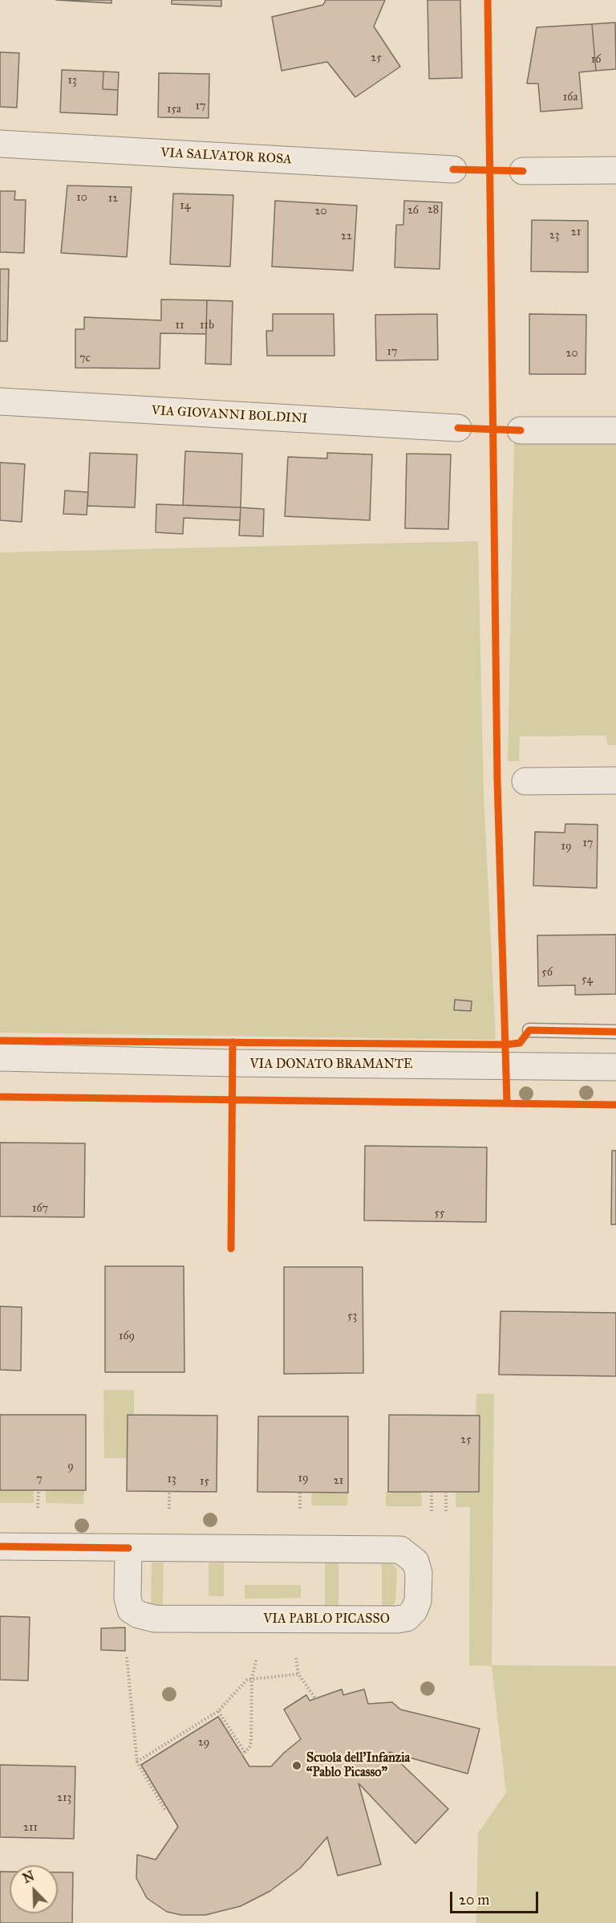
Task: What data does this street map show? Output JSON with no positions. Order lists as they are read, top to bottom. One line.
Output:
{"streets":{"street":["VIA SALVATOR ROSA","VIA GIOVANNI BOLDINI","VIA DONATO BRAMANTE","VIA PABLO PICASSO"]},"places":["Scuola dell’Infanzia “Pablo Picasso”"],"house_numbers":["25","16","13","16a","17","15a","10","12","14","28","26","20","21","23","22","11","11b","17","20","7c","17","19","56","54","167","55","53","169","25","9","19","7","13","21","15","29","213","211"],"scale_bar":"20 m","north":"top left"}
